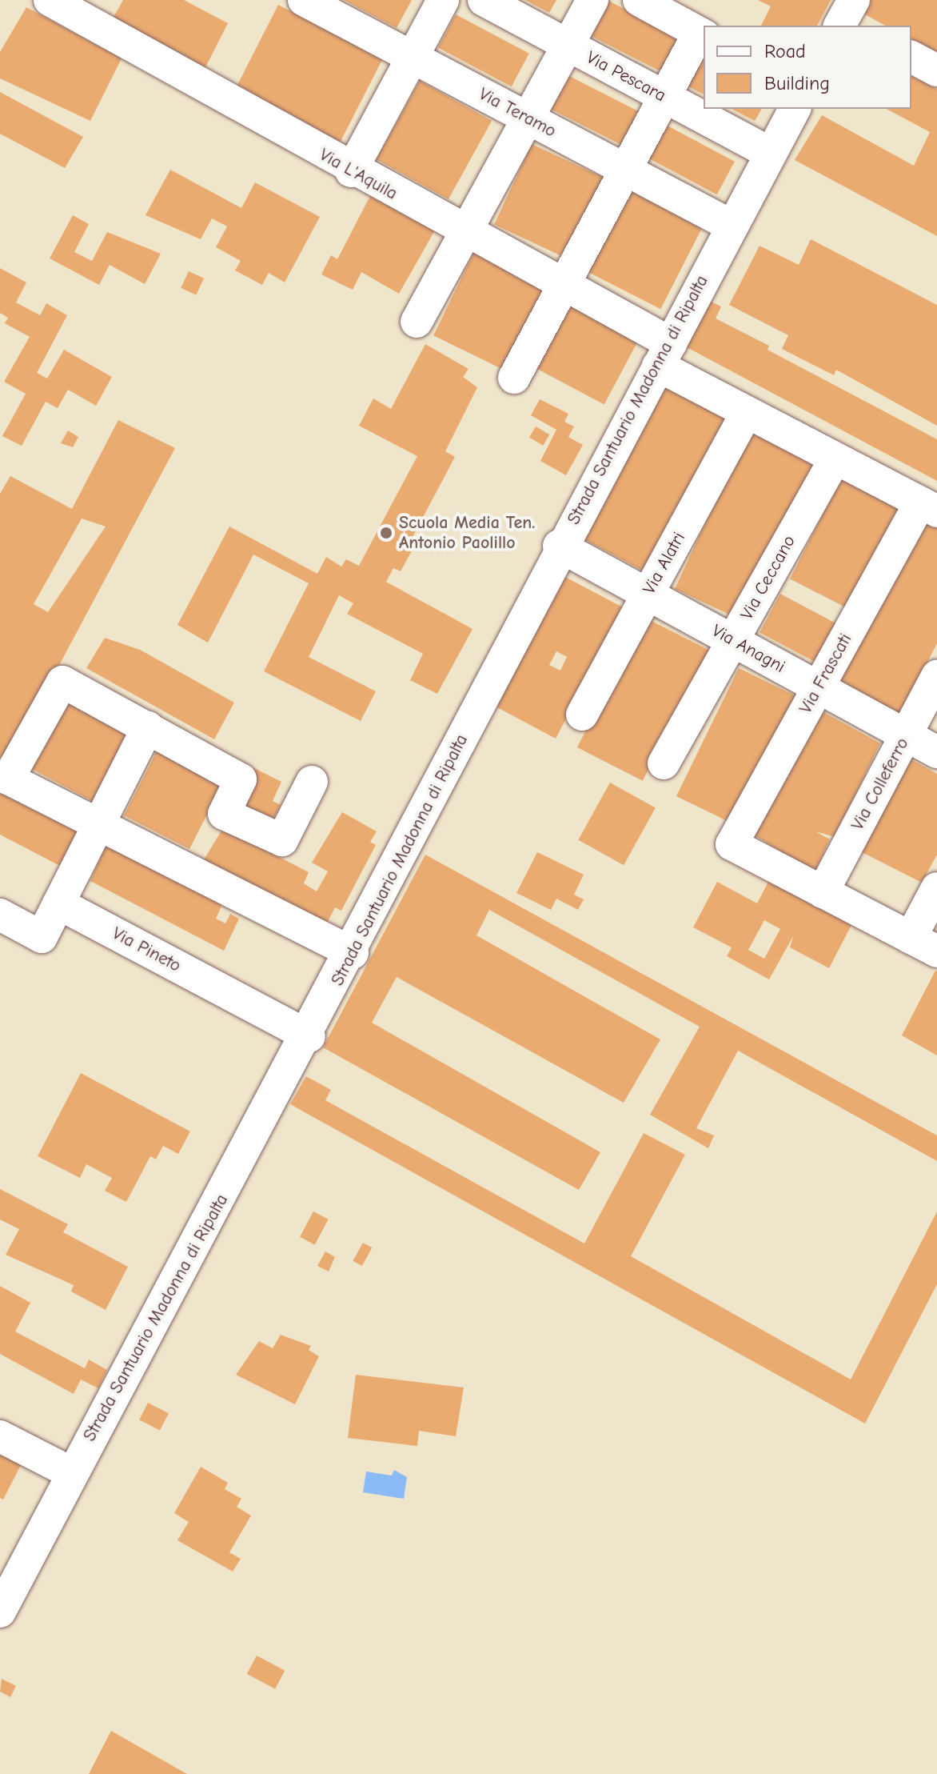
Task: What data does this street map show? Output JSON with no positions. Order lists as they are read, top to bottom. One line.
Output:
{"streets":{"street":["Via Pescara","Via Teramo","Via L'Aquila","Strada Santuario Madonna di Ripalta","Via Alatri","Via Ceccano","Via Anagni","Via Frascati","Via Colleferro","Via Pineto"]},"crossings":[["Via Pescara","Strada Santuario Madonna di Ripalta"],["Via Teramo","Strada Santuario Madonna di Ripalta"],["Via L'Aquila","Strada Santuario Madonna di Ripalta"],["Via L'Aquila","Via Alatri"],["Via L'Aquila","Via Ceccano"],["Via L'Aquila","Via Frascati"],["Strada Santuario Madonna di Ripalta","Via Anagni"],["Strada Santuario Madonna di Ripalta","Via Pineto"],["Via Alatri","Via Anagni"],["Via Ceccano","Via Anagni"],["Via Anagni","Via Frascati"],["Via Anagni","Via Colleferro"],["Via Frascati","Via Colleferro"]],"places":["Scuola Media Ten. Antonio Paolillo"],"legend":["Road","Building"]}
